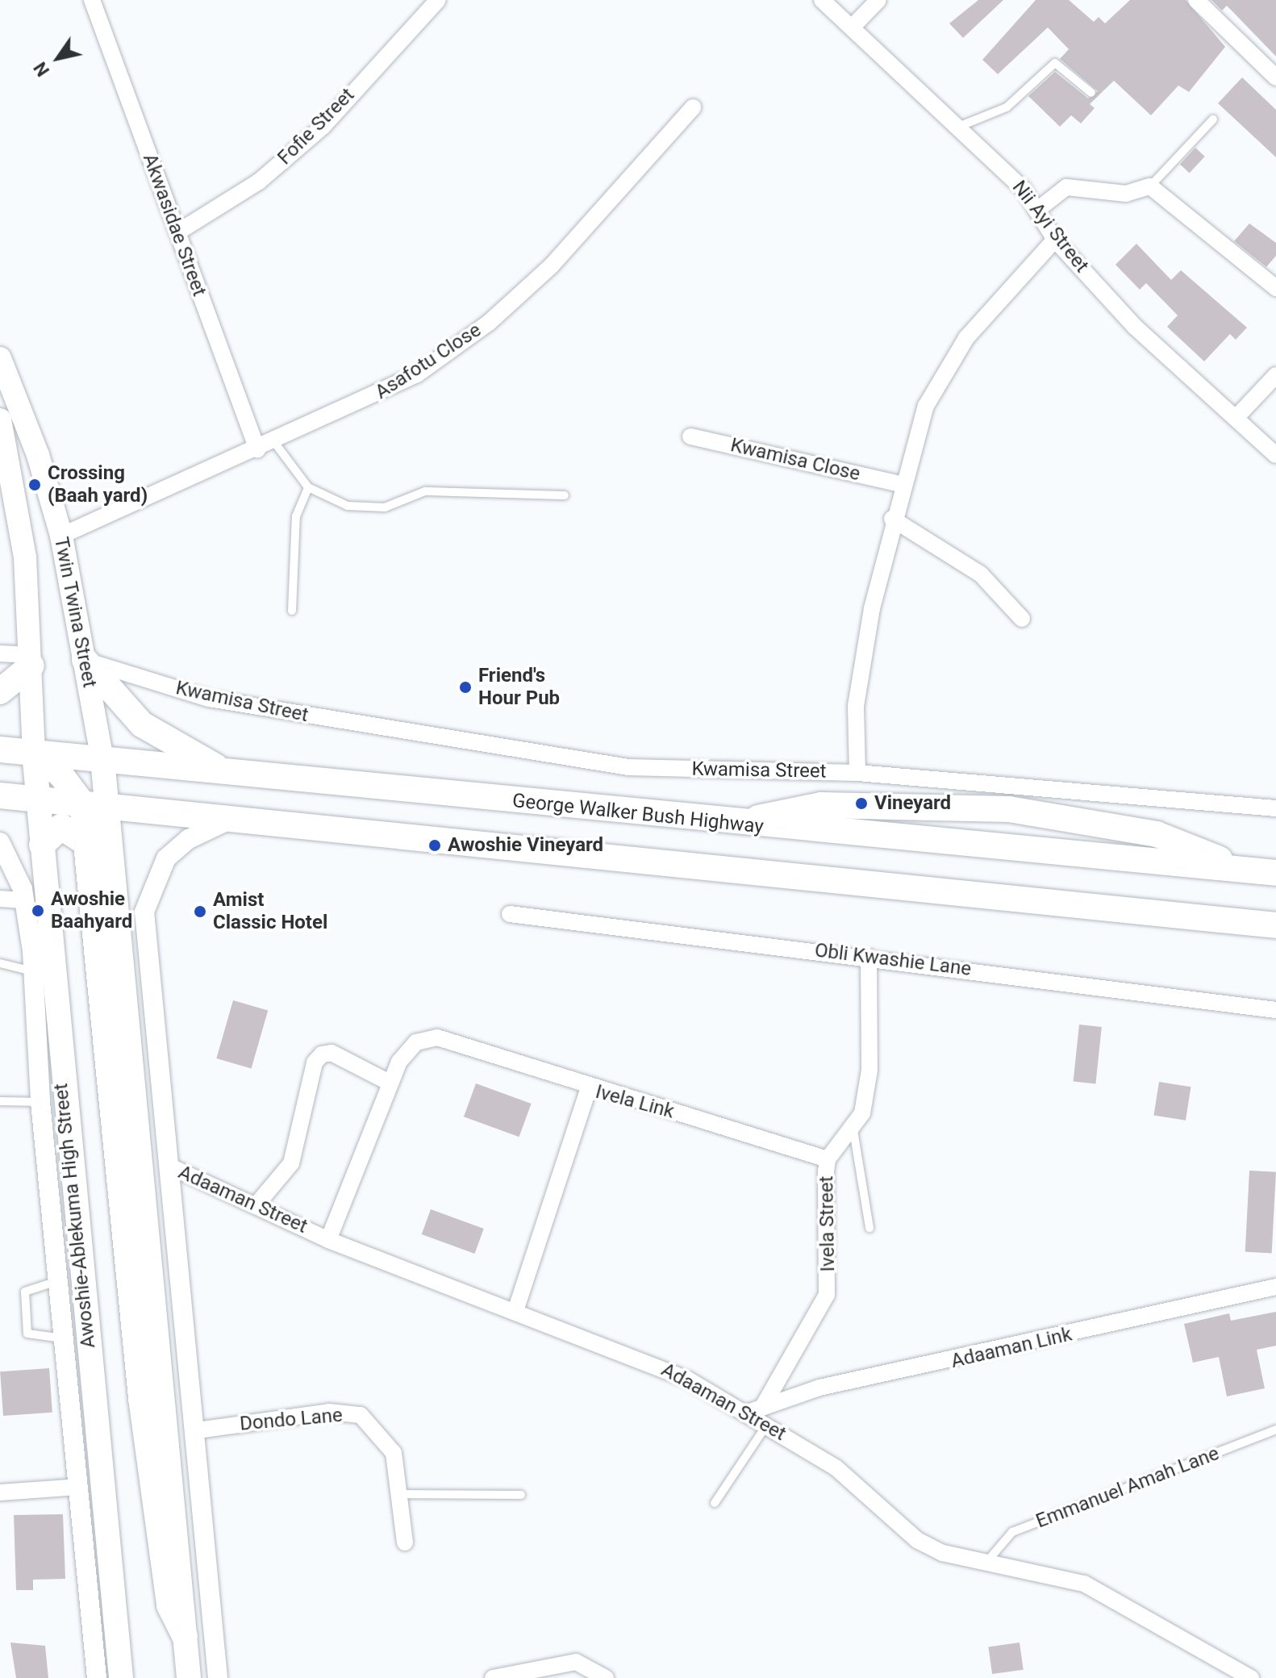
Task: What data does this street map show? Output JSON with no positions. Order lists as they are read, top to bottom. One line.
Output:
{"streets":{"highway":["George Walker Bush Highway"],"main road":["Twin Twina Street","Awoshie-Ablekuma High Street"],"street":["Fofie Street","Akwasidae Street","Nii Ayi Street","Asafotu Close","Kwamisa Close","Kwamisa Street","Obli Kwashie Lane","Ivela Link","Adaaman Street","Ivela Street","Adaaman Link","Dondo Lane"],"lane":["Emmanuel Amah Lane"]},"crossings":[["Fofie Street","Akwasidae Street"],["Akwasidae Street","Asafotu Close"],["Asafotu Close","Twin Twina Street"],["Twin Twina Street","Kwamisa Street"],["Twin Twina Street","George Walker Bush Highway"],["Twin Twina Street","Awoshie-Ablekuma High Street"],["George Walker Bush Highway","Awoshie-Ablekuma High Street"],["Obli Kwashie Lane","Ivela Street"],["Ivela Link","Adaaman Street"],["Ivela Link","Ivela Street"],["Adaaman Street","Ivela Street"],["Adaaman Street","Adaaman Link"],["Adaaman Street","Emmanuel Amah Lane"],["Ivela Street","Adaaman Link"]],"places":["Crossing (Baah yard)","Friend's Hour Pub","Vineyard","Awoshie Vineyard","Awoshie Baahyard","Amist Classic Hotel"],"north":"bottom left"}
